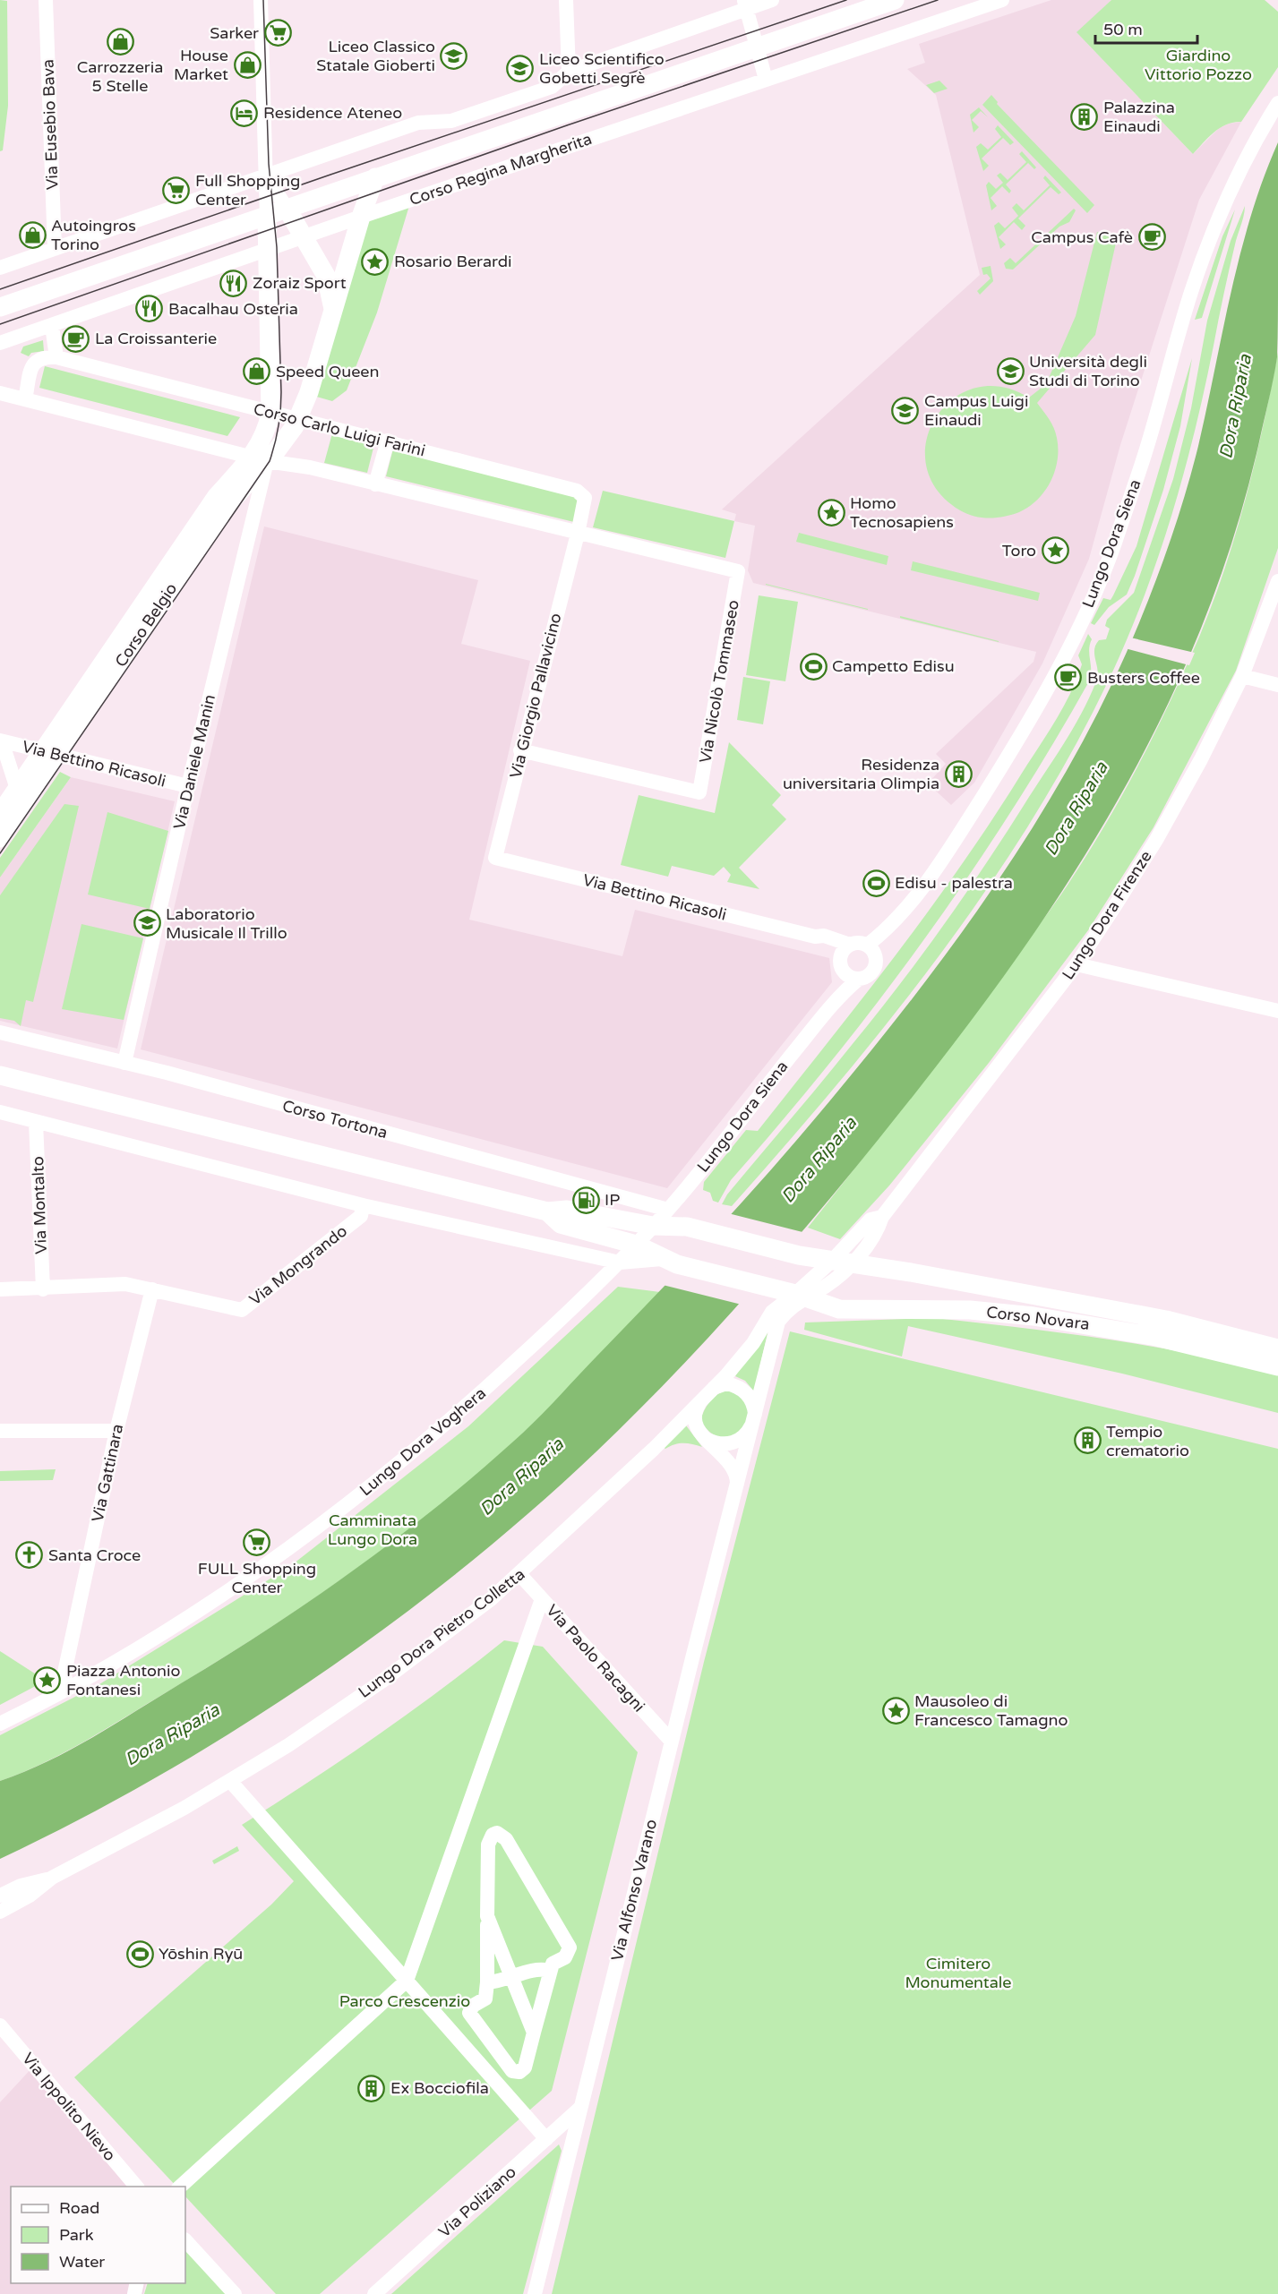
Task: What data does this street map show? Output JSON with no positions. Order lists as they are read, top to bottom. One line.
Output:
{"streets":{"main road":["Corso Regina Margherita","Corso Belgio","Corso Novara"],"street":["Via Eusebio Bava","Corso Carlo Luigi Farini","Lungo Dora Siena","Via Nicolò Tommaseo","Via Giorgio Pallavicino","Via Daniele Manin","Via Bettino Ricasoli","Lungo Dora Firenze","Corso Tortona","Via Montalto","Via Mongrando","Lungo Dora Voghera","Via Gattinara","Lungo Dora Pietro Colletta","Via Paolo Racagni","Via Alfonso Varano","Via Ippolito Nievo","Via Poliziano"]},"crossings":[["Corso Regina Margherita","Corso Belgio"],["Corso Carlo Luigi Farini","Corso Belgio"],["Corso Carlo Luigi Farini","Via Nicolò Tommaseo"],["Corso Carlo Luigi Farini","Via Giorgio Pallavicino"],["Lungo Dora Siena","Via Bettino Ricasoli"],["Lungo Dora Siena","Corso Tortona"],["Lungo Dora Siena","Lungo Dora Voghera"],["Corso Belgio","Via Daniele Manin"],["Corso Belgio","Via Bettino Ricasoli"],["Via Nicolò Tommaseo","Via Giorgio Pallavicino"],["Via Giorgio Pallavicino","Via Bettino Ricasoli"],["Via Daniele Manin","Via Bettino Ricasoli"],["Via Daniele Manin","Corso Tortona"],["Lungo Dora Firenze","Corso Novara"],["Lungo Dora Firenze","Lungo Dora Pietro Colletta"],["Lungo Dora Firenze","Via Alfonso Varano"],["Via Montalto","Via Mongrando"],["Via Mongrando","Via Gattinara"],["Corso Novara","Lungo Dora Pietro Colletta"],["Corso Novara","Via Alfonso Varano"],["Lungo Dora Voghera","Via Gattinara"],["Lungo Dora Pietro Colletta","Via Paolo Racagni"],["Lungo Dora Pietro Colletta","Via Alfonso Varano"],["Via Paolo Racagni","Via Alfonso Varano"],["Via Alfonso Varano","Via Poliziano"]],"water":["Dora Riparia"],"parks":["Giardino Vittorio Pozzo","Camminata Lungo Dora","Cimitero Monumentale","Parco Crescenzio"],"places":{"supermarket":["Sarker","Full Shopping Center","FULL Shopping Center"],"shop":["Carrozzeria 5 Stelle","House Market","Autoingros Torino","Speed Queen"],"school or university":["Liceo Classico Statale Gioberti","Liceo Scientifico Gobetti Segrè","Università degli Studi di Torino","Campus Luigi Einaudi","Laboratorio Musicale Il Trillo"],"hotel":["Residence Ateneo"],"building":["Palazzina Einaudi","Residenza universitaria Olimpia","Tempio crematorio","Ex Bocciofila"],"cafe":["Campus Cafè","La Croissanterie","Busters Coffee"],"place":["Rosario Berardi","Homo Tecnosapiens","Toro","Piazza Antonio Fontanesi","Mausoleo di Francesco Tamagno"],"restaurant":["Zoraiz Sport","Bacalhau Osteria"],"sports":["Campetto Edisu","Edisu - palestra","Yōshin Ryū"],"fuel station":["IP"],"church":["Santa Croce"]},"legend":["Road","Park","Water"],"scale_bar":"50 m"}
